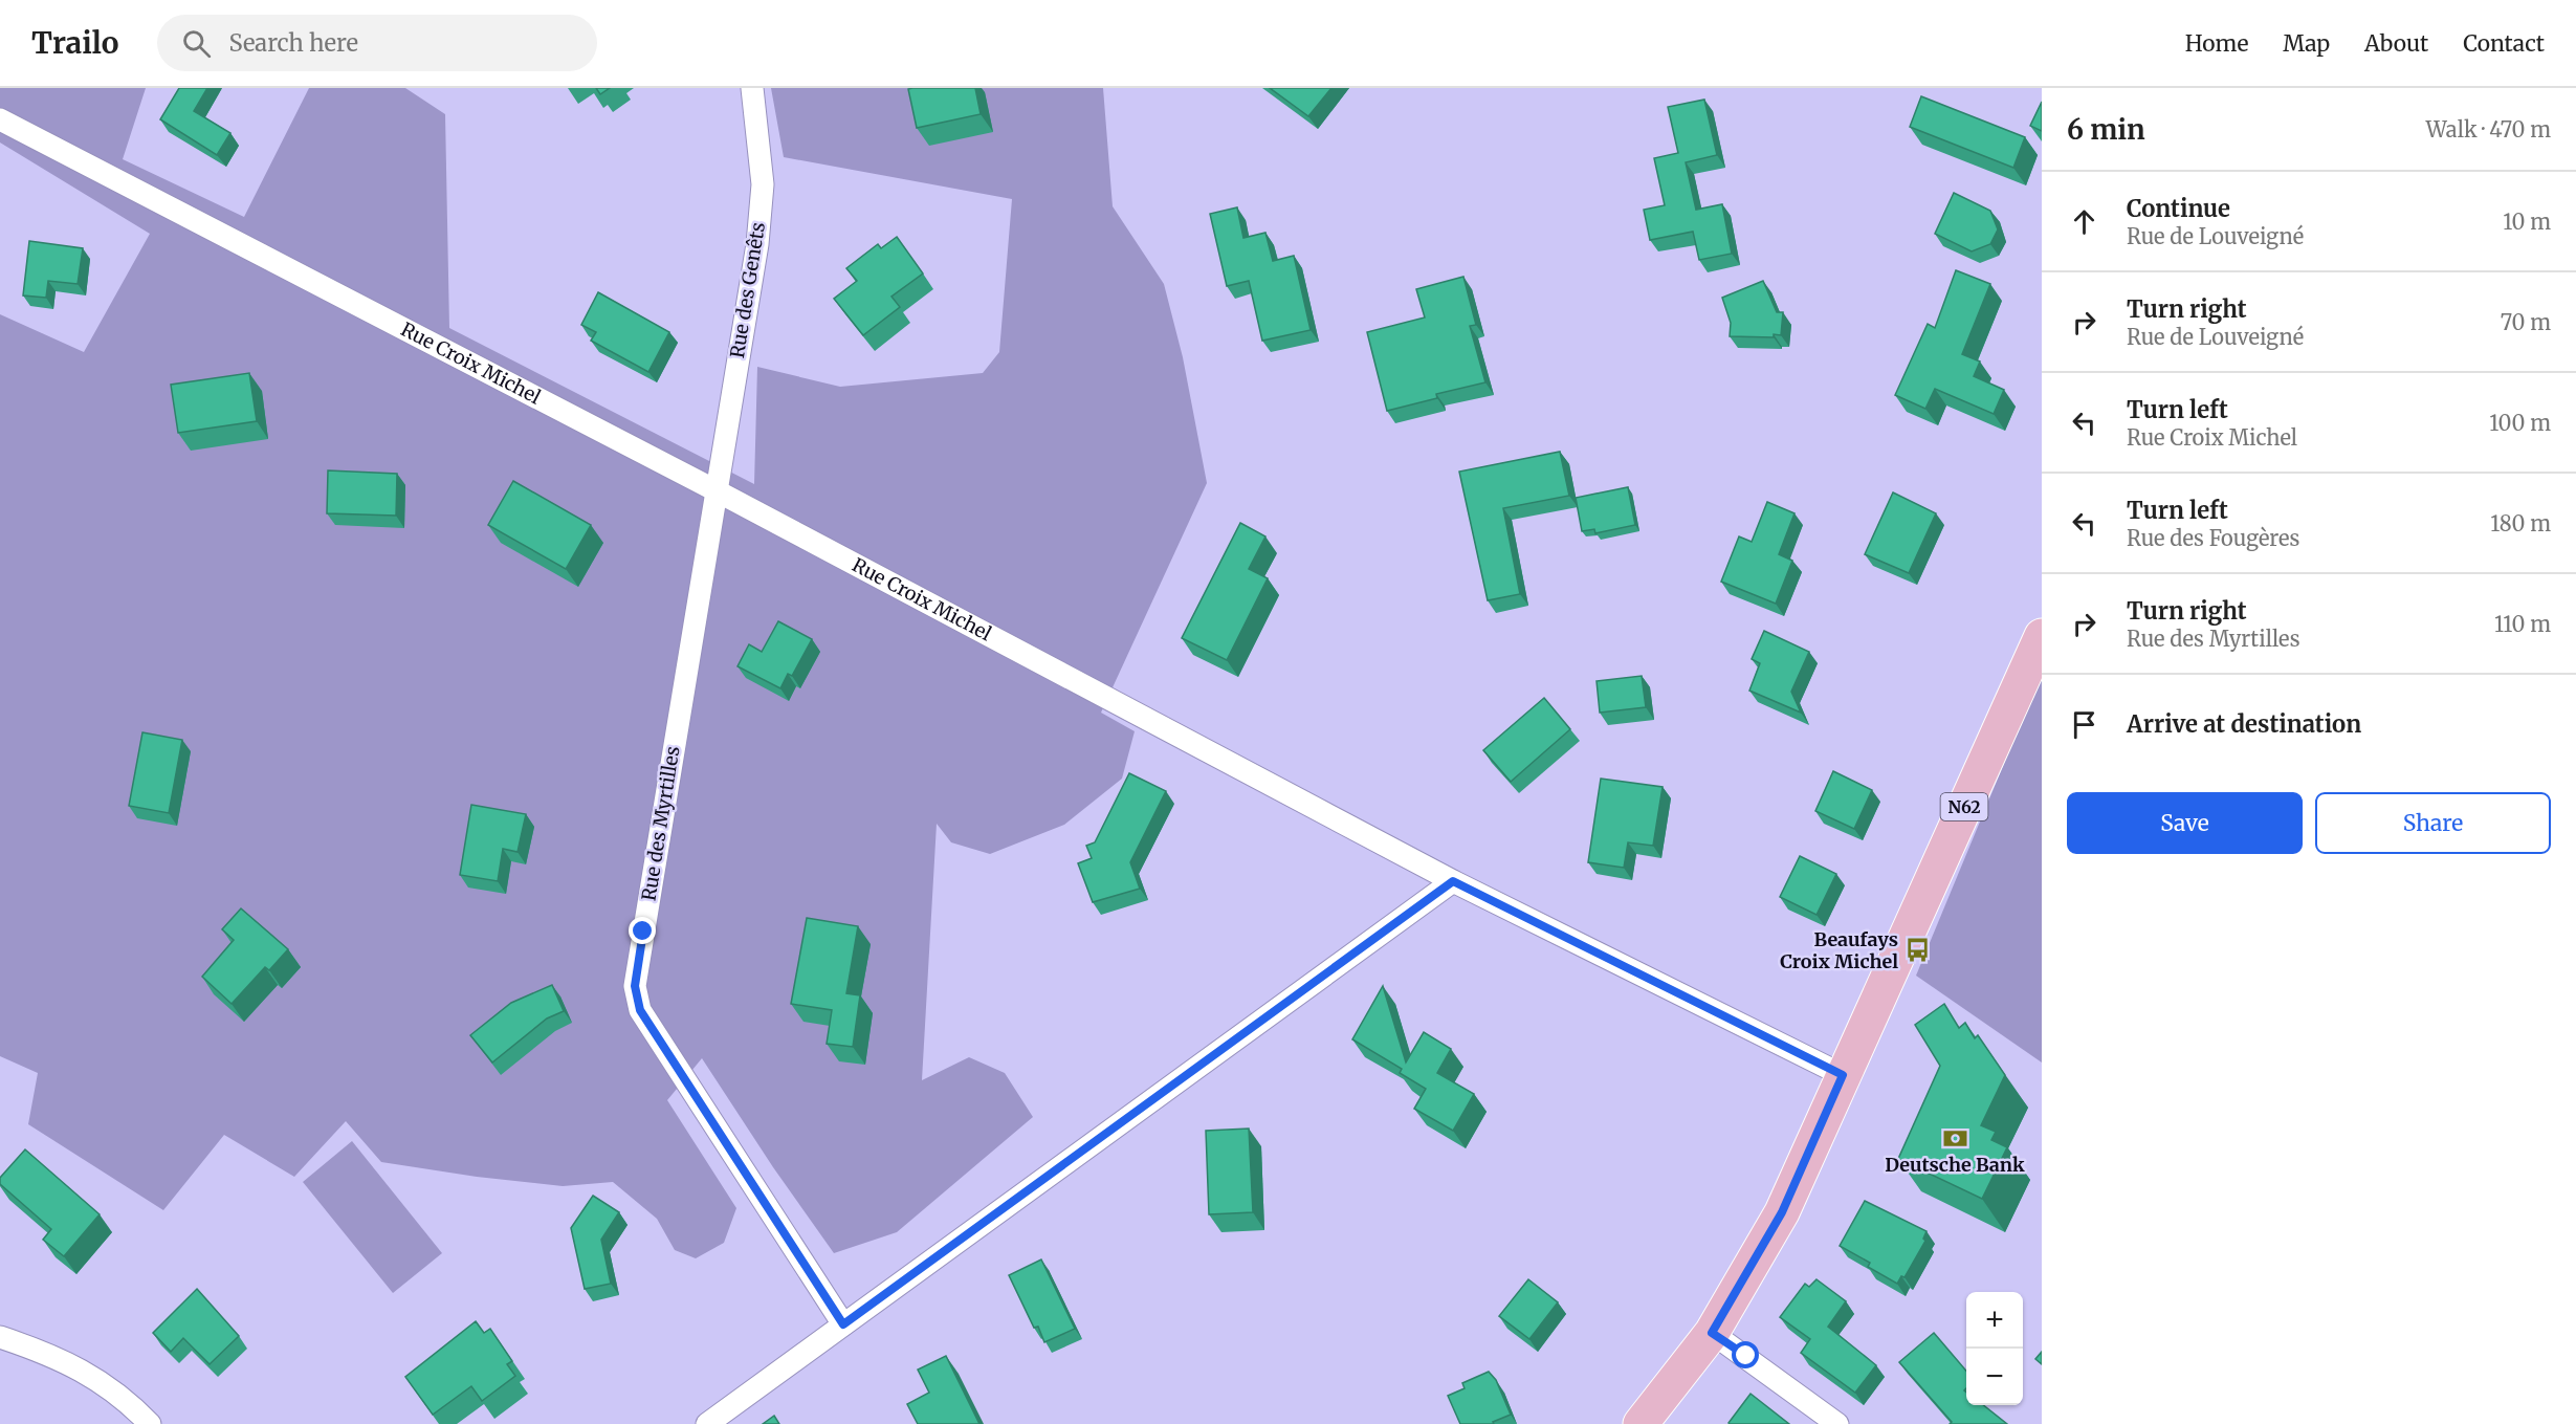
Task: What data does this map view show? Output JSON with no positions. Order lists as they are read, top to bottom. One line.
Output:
{"streets":{"main road":["N62"],"street":["Rue des Genêts","Rue Croix Michel","Rue des Myrtilles"]},"crossings":[["Rue des Genêts","Rue Croix Michel"],["Rue des Genêts","Rue des Myrtilles"],["Rue Croix Michel","N62"],["Rue Croix Michel","Rue des Myrtilles"]],"places":{"bus stop":["Beaufays Croix Michel"],"bank":["Deutsche Bank"]},"page":{"header":"Trailo","search":"Search here","nav":["Home","Map","About","Contact"],"heading":["6 min","Walk · 470 m"],"list":[["Continue","Rue de Louveigné","10 m"],["Turn right","Rue de Louveigné","70 m"],["Turn left","Rue Croix Michel","100 m"],["Turn left","Rue des Fougères","180 m"],["Turn right","Rue des Myrtilles","110 m"],"Arrive at destination"],"buttons":["Save","Share"],"map_buttons":["+","−"]}}
